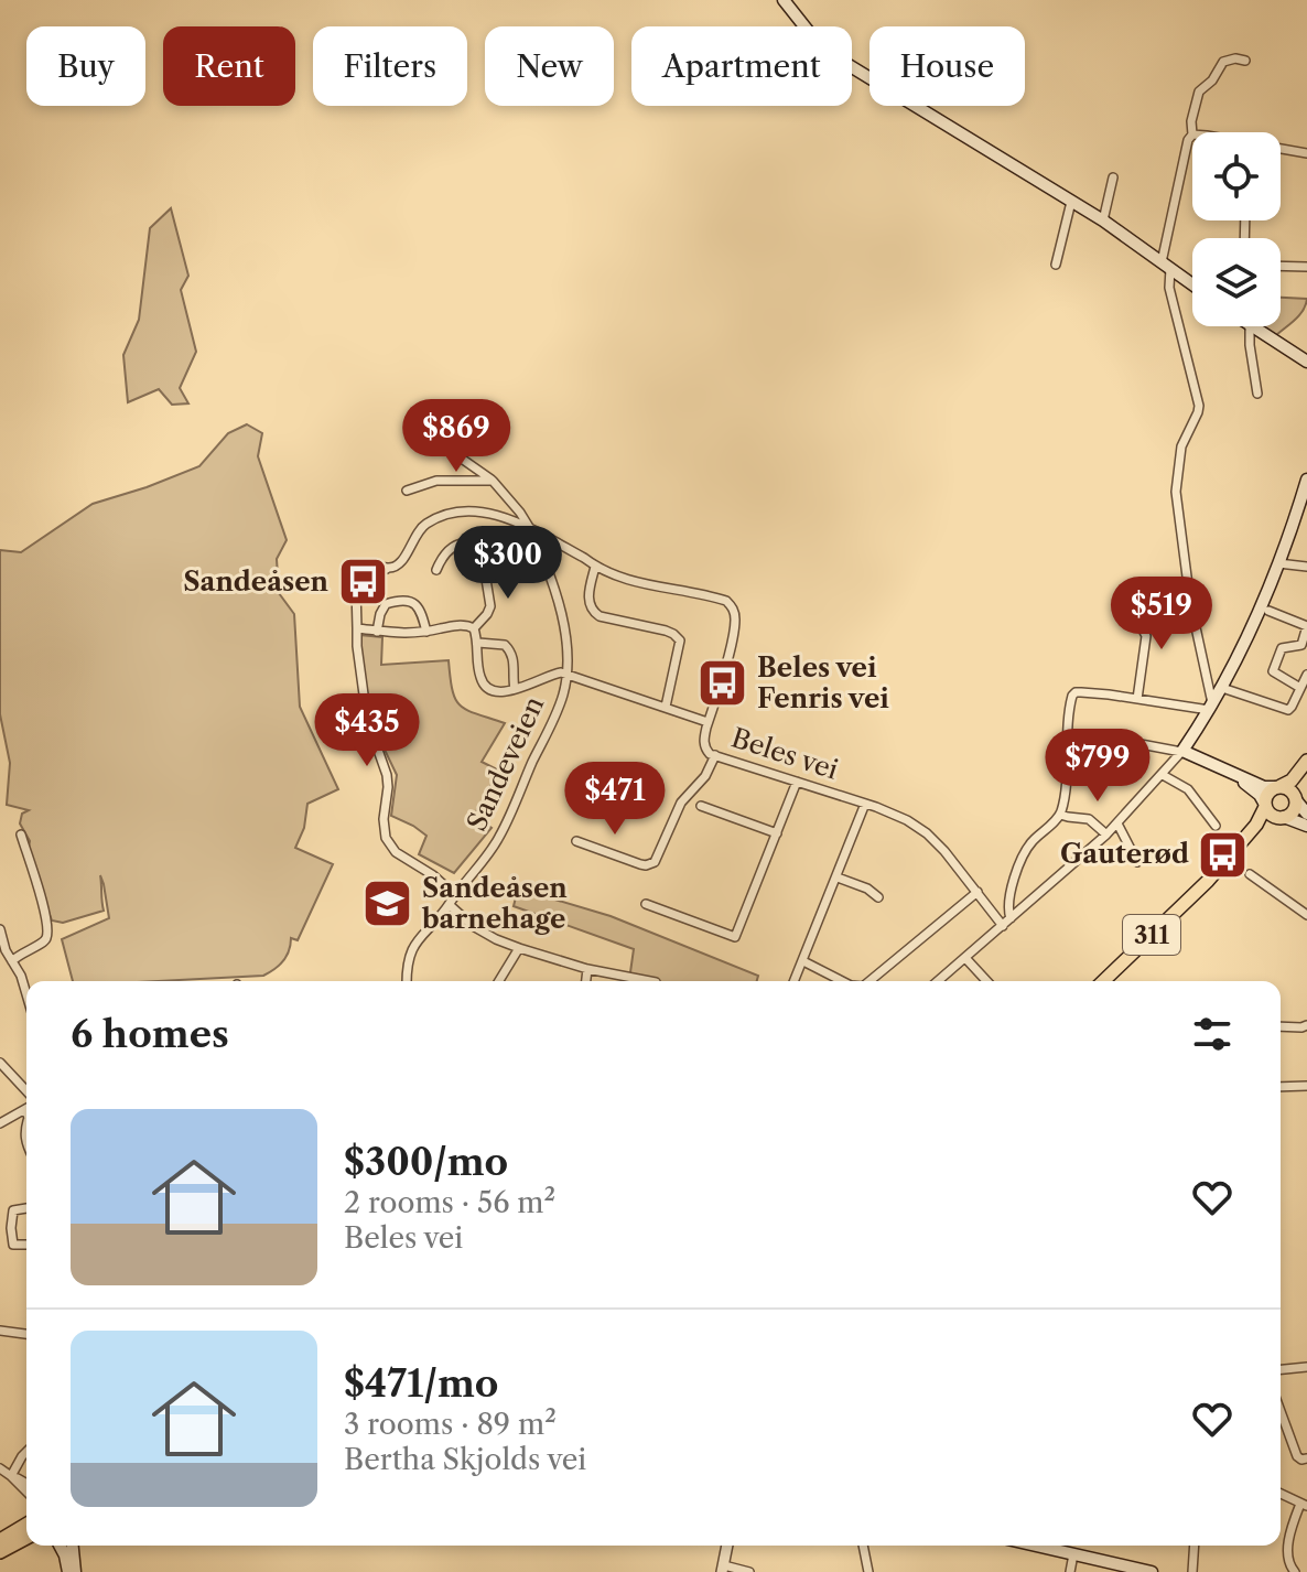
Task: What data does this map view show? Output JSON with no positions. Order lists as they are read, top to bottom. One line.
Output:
{"streets":{"main road":["311"],"street":["Beles vei","Sandeveien"]},"crossings":[["Beles vei","Sandeveien"]],"places":{"bus stop":["Sandeåsen","Beles vei Fenris vei","Gauterød"],"school or university":["Sandeåsen barnehage"]},"page":{"chip":["Buy","Rent","Filters","New","Apartment","House"],"price":["$869","$300","$519","$435","$799","$471"],"heading":"6 homes","list":[{"name":"$300/mo","note":"2 rooms · 56 m² · Beles vei"},{"name":"$471/mo","note":"3 rooms · 89 m² · Bertha Skjolds vei"}]}}
